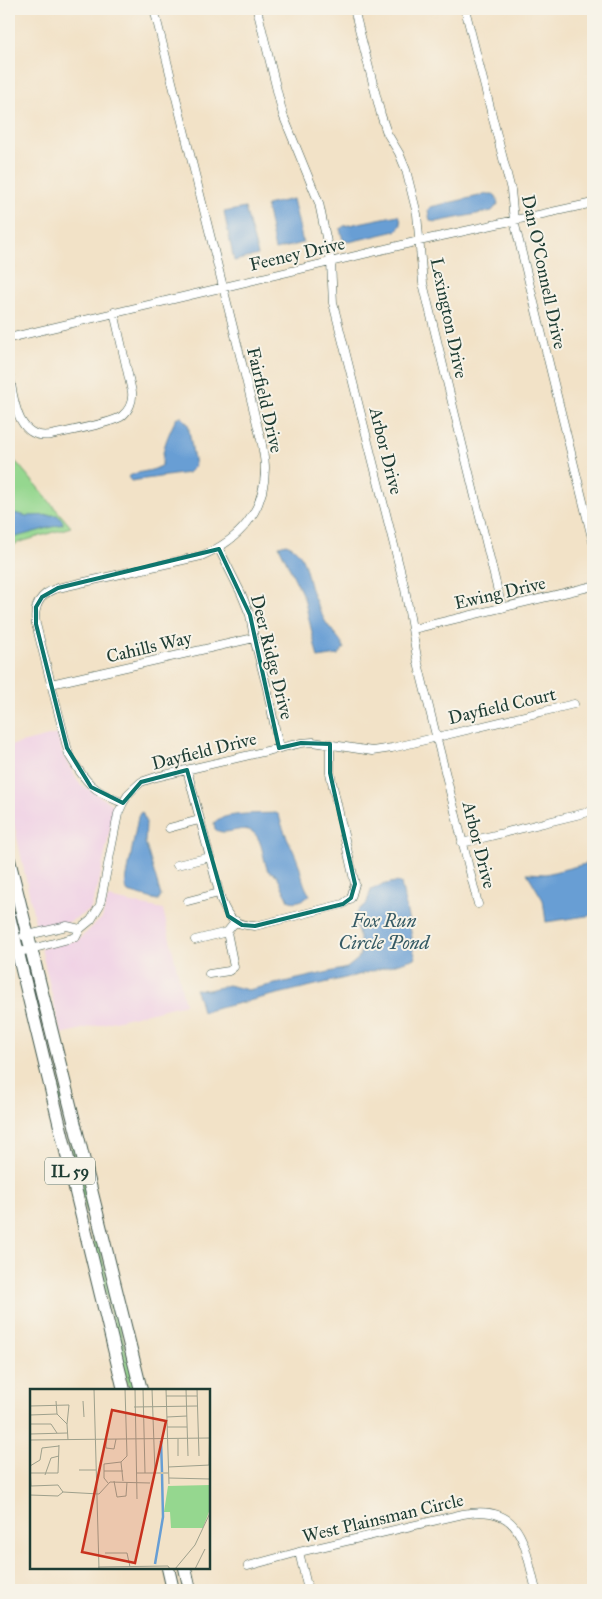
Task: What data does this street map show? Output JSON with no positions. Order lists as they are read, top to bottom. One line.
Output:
{"streets":{"main road":["IL 59"],"street":["Feeney Drive","Dan O'Connell Drive","Lexington Drive","Fairfield Drive","Arbor Drive","Ewing Drive","Cahills Way","Deer Ridge Drive","Dayfield Court","Dayfield Drive","West Plainsman Circle"]},"crossings":[["Feeney Drive","Dan O'Connell Drive"],["Feeney Drive","Lexington Drive"],["Feeney Drive","Fairfield Drive"],["Feeney Drive","Arbor Drive"],["Lexington Drive","Ewing Drive"],["Fairfield Drive","Cahills Way"],["Fairfield Drive","Deer Ridge Drive"],["Fairfield Drive","Dayfield Drive"],["Arbor Drive","Ewing Drive"],["Arbor Drive","Dayfield Court"],["Arbor Drive","Dayfield Drive"],["Cahills Way","Deer Ridge Drive"],["Deer Ridge Drive","Dayfield Drive"],["Dayfield Court","Dayfield Drive"],["Dayfield Drive","IL 59"]],"water":["Fox Run Circle Pond"]}
